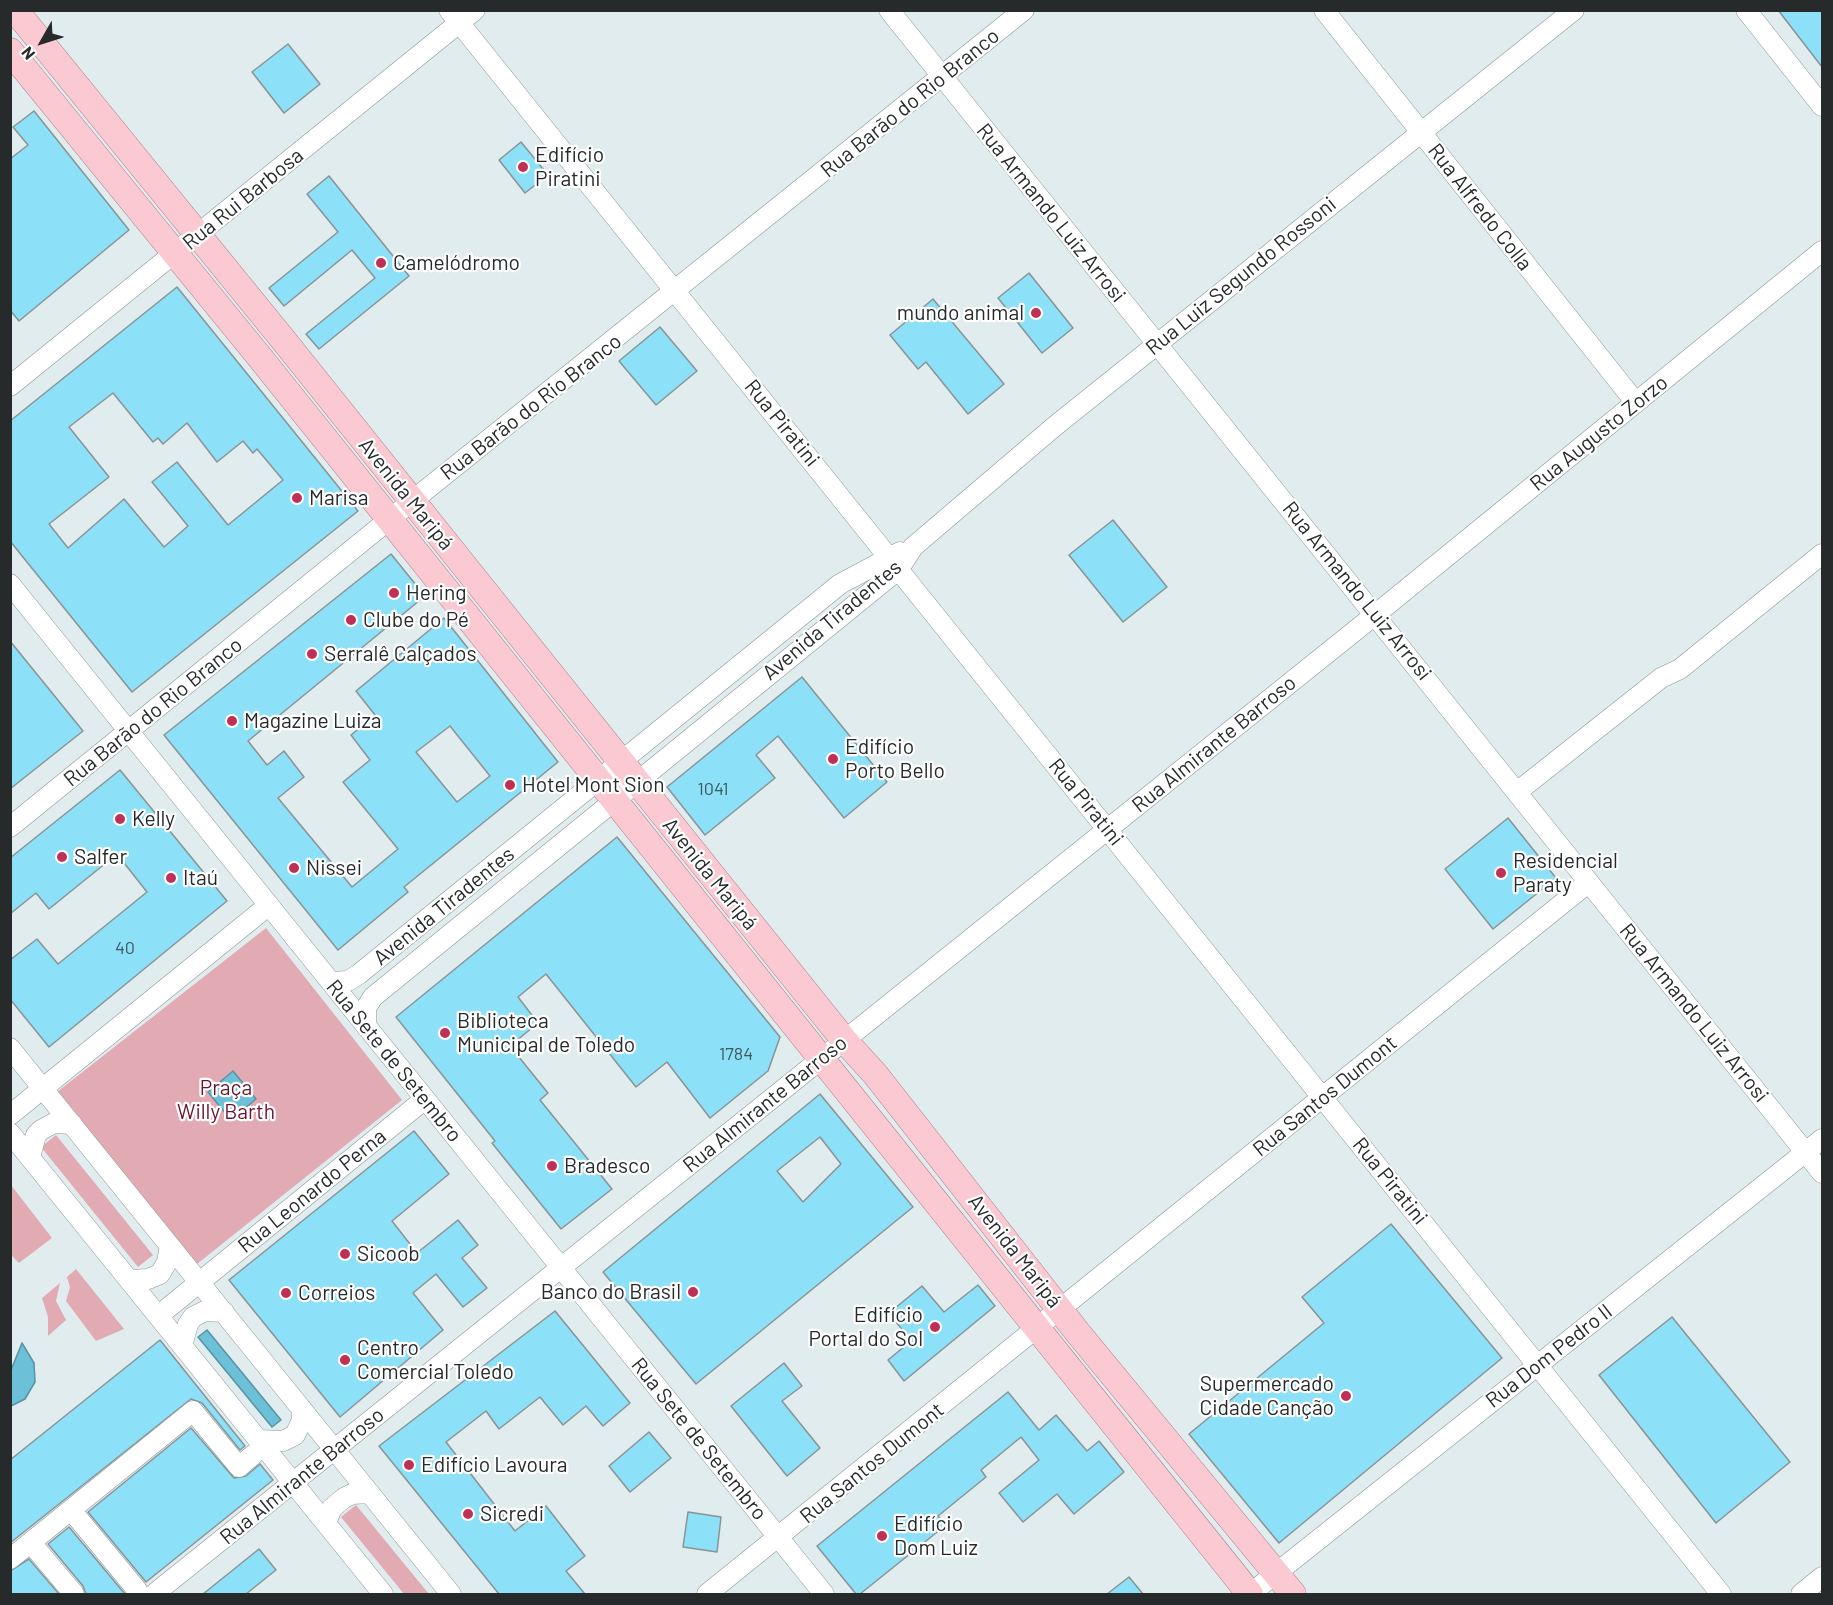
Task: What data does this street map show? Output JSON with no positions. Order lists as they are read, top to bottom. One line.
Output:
{"streets":{"main road":["Avenida Maripá"],"street":["Rua Barão do Rio Branco","Rua Rui Barbosa","Rua Alfredo Colla","Rua Armando Luiz Arrosi","Rua Luiz Segundo Rossoni","Rua Piratini","Rua Augusto Zorzo","Avenida Tiradentes","Rua Almirante Barroso","Rua Sete de Setembro","Rua Santos Dumont","Rua Leonardo Perna","Rua Dom Pedro II"]},"crossings":[["Rua Barão do Rio Branco","Rua Armando Luiz Arrosi"],["Rua Barão do Rio Branco","Rua Piratini"],["Rua Barão do Rio Branco","Avenida Maripá"],["Rua Barão do Rio Branco","Rua Sete de Setembro"],["Rua Rui Barbosa","Rua Piratini"],["Rua Rui Barbosa","Avenida Maripá"],["Rua Alfredo Colla","Rua Luiz Segundo Rossoni"],["Rua Alfredo Colla","Rua Augusto Zorzo"],["Rua Armando Luiz Arrosi","Rua Luiz Segundo Rossoni"],["Rua Armando Luiz Arrosi","Rua Augusto Zorzo"],["Rua Armando Luiz Arrosi","Rua Almirante Barroso"],["Rua Armando Luiz Arrosi","Rua Santos Dumont"],["Rua Armando Luiz Arrosi","Rua Dom Pedro II"],["Rua Luiz Segundo Rossoni","Avenida Tiradentes"],["Rua Piratini","Avenida Tiradentes"],["Rua Piratini","Rua Almirante Barroso"],["Rua Piratini","Rua Santos Dumont"],["Rua Piratini","Rua Dom Pedro II"],["Rua Augusto Zorzo","Rua Almirante Barroso"],["Avenida Maripá","Avenida Tiradentes"],["Avenida Maripá","Rua Almirante Barroso"],["Avenida Maripá","Rua Santos Dumont"],["Avenida Maripá","Rua Dom Pedro II"],["Avenida Tiradentes","Rua Sete de Setembro"],["Rua Almirante Barroso","Rua Sete de Setembro"],["Rua Sete de Setembro","Rua Santos Dumont"],["Rua Sete de Setembro","Rua Leonardo Perna"]],"parks":["Praça Willy Barth"],"places":["Edifício Piratini","Camelódromo","mundo animal","Marisa","Hering","Clube do Pé","Serralê Calçados","Magazine Luiza","Edifício Porto Bello","Hotel Mont Sion","Kelly","Salfer","Nissei","Residencial Paraty","Itaú","Biblioteca Municipal de Toledo","Bradesco","Sicoob","Banco do Brasil","Correios","Edifício Portal do Sol","Centro Comercial Toledo","Supermercado Cidade Canção","Edifício Lavoura","Sicredi","Edifício Dom Luiz"],"house_numbers":["1041","40","1784"],"north":"bottom left"}
